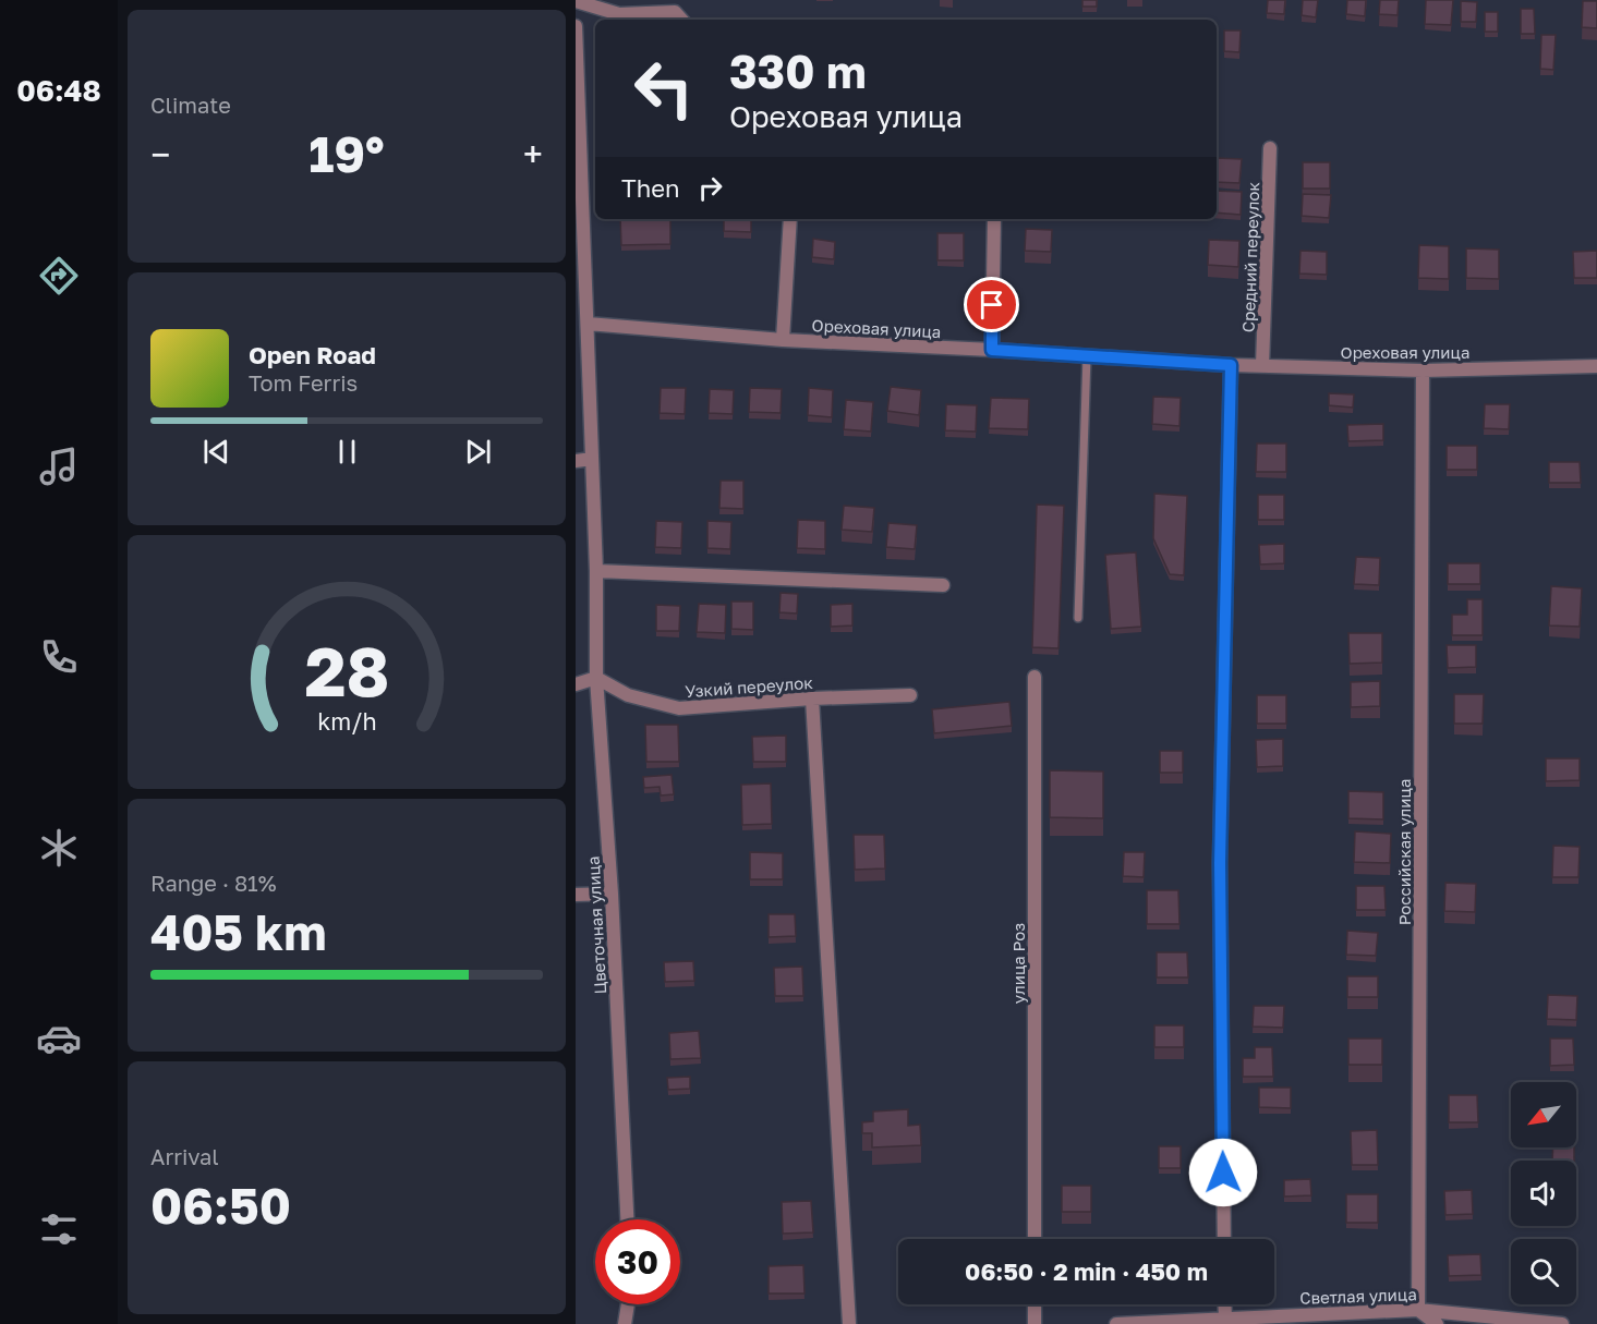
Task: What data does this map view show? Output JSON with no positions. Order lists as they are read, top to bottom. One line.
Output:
{"streets":{"street":["Средний переулок","Ореховая улица","Узкий переулок","Российская улица","Цветочная улица","улица Роз","Светлая улица"]},"crossings":[["Средний переулок","Ореховая улица"],["Ореховая улица","Российская улица"],["Ореховая улица","Цветочная улица"],["Узкий переулок","Цветочная улица"],["Российская улица","Светлая улица"]],"north":"bottom left","page":{"tabs":"06:48","tile":["Climate",["Range · 81%","405 km"],["Arrival","06:50"]],"turn":["330 m","Ореховая улица"],"heat":["−","19°","+"],"then":"Then","song":["Open Road","Tom Ferris"],"limit":"30","trip":"06:50 · 2 min · 450 m","gauge":["28","km/h"]}}
